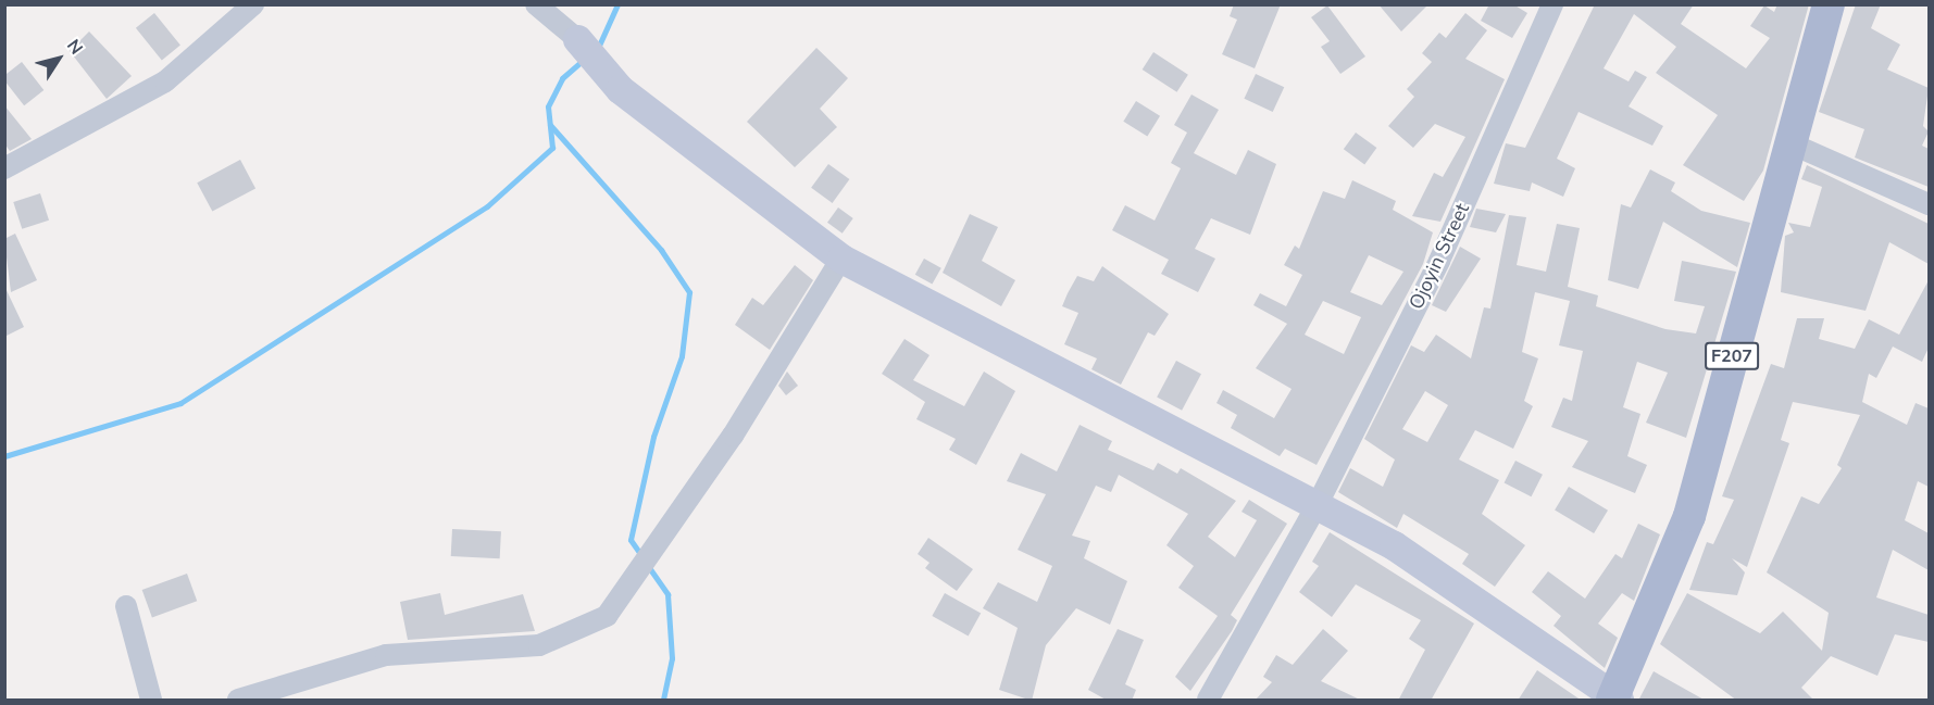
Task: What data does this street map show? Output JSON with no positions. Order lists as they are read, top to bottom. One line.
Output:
{"streets":{"main road":["F207"],"street":["Ojoyin Street"]},"north":"top right"}
